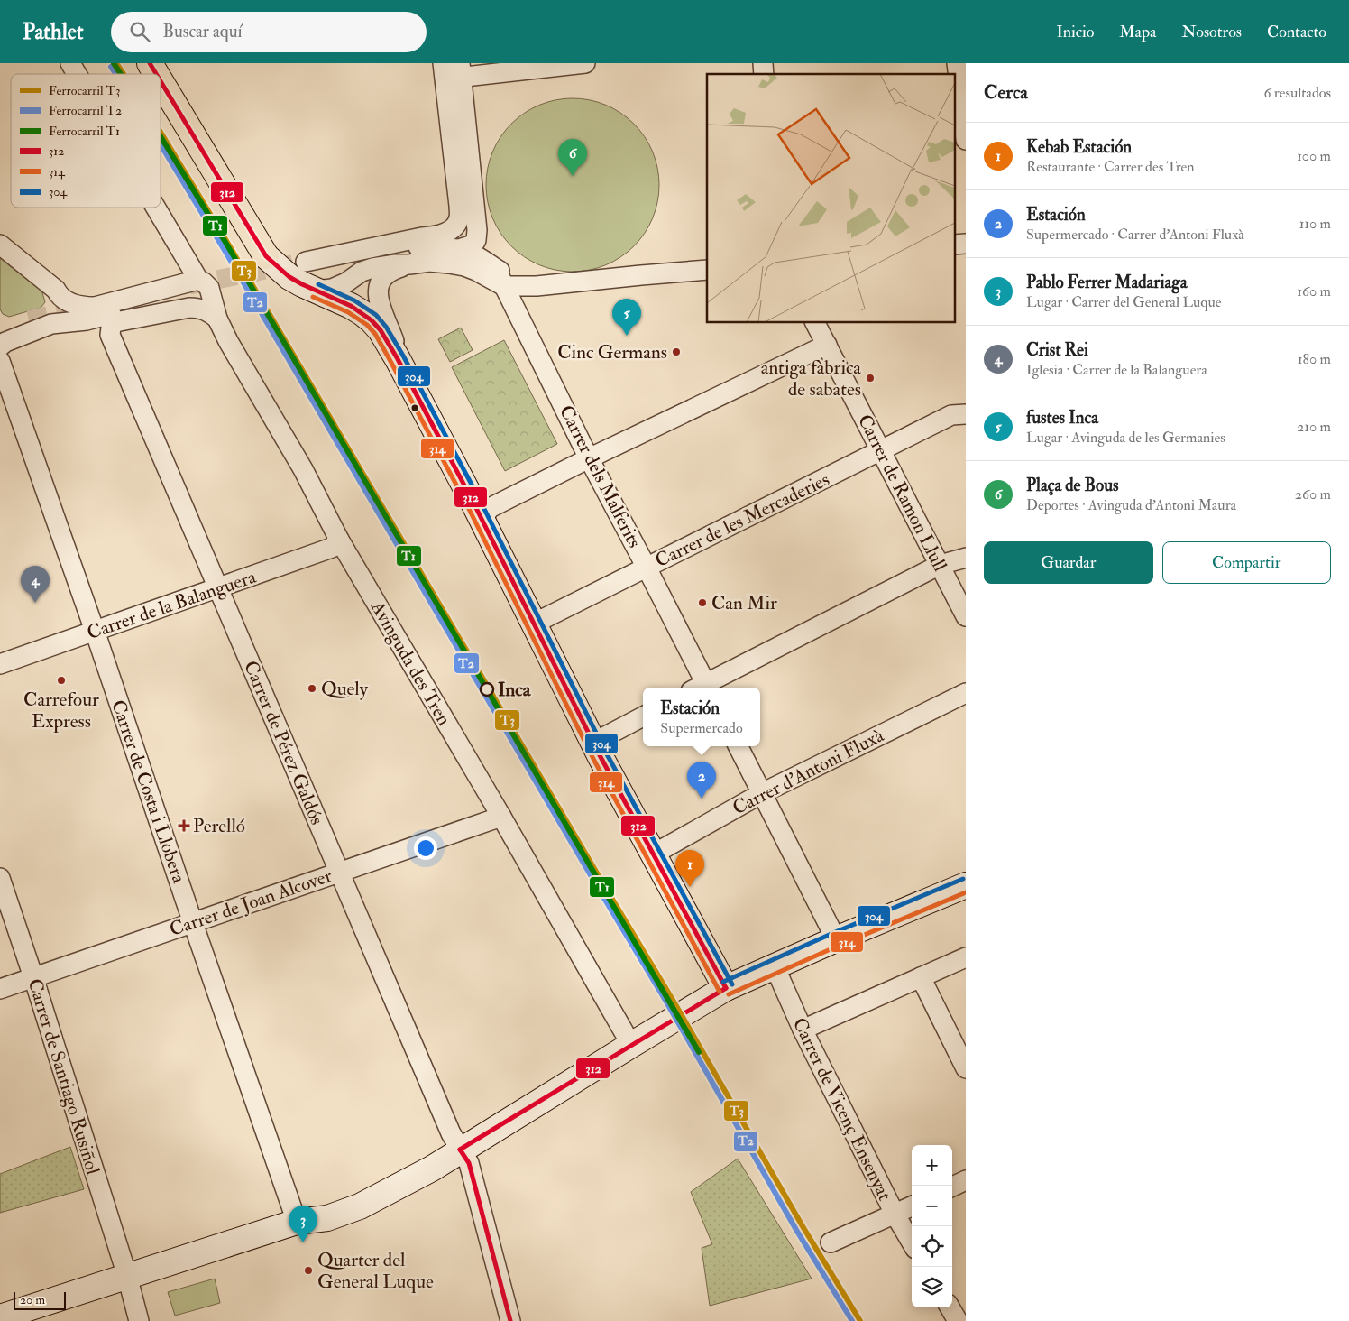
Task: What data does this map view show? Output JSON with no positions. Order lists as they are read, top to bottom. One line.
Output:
{"streets":{"street":["Carrer dels Malferits","Carrer de Ramon Llull","Carrer de les Mercaderies","Carrer de la Balanguera","Avinguda des Tren","Carrer de Pérez Galdós","Carrer d'Antoni Fluxà","Carrer de Costa i Llobera","Carrer de Joan Alcover","Carrer de Santiago Rusiñol","Carrer de Vicenç Ensenyat"]},"crossings":[["Carrer dels Malferits","Carrer de les Mercaderies"],["Carrer de Ramon Llull","Carrer de les Mercaderies"],["Carrer de la Balanguera","Avinguda des Tren"],["Carrer de la Balanguera","Carrer de Pérez Galdós"],["Carrer de la Balanguera","Carrer de Costa i Llobera"],["Avinguda des Tren","Carrer de Pérez Galdós"],["Avinguda des Tren","Carrer de Joan Alcover"],["Carrer de Pérez Galdós","Carrer de Joan Alcover"],["Carrer de Costa i Llobera","Carrer de Joan Alcover"],["Carrer de Joan Alcover","Carrer de Santiago Rusiñol"]],"places":{"other":["Cinc Germans","antiga fàbrica de sabates","Can Mir","Carrefour Express","Quely","Inca","Quarter del General Luque"],"health":["Perelló"]},"lines":["rail line T3","rail line T1","transit line 312","rail line T2","transit line 304","transit line 314"],"legend":["Ferrocarril T3","Ferrocarril T2","Ferrocarril T1","312","314","304"],"scale_bar":"20 m","page":{"header":"Pathlet","search":"Buscar aquí","nav":["Inicio","Mapa","Nosotros","Contacto"],"heading":["Cerca","6 resultados"],"list":[{"mark":"1","name":"Kebab Estación","note":"Restaurante · Carrer des Tren","value":"100 m"},{"mark":"2","name":"Estación","note":"Supermercado · Carrer d'Antoni Fluxà","value":"110 m"},{"mark":"3","name":"Pablo Ferrer Madariaga","note":"Lugar · Carrer del General Luque","value":"160 m"},{"mark":"4","name":"Crist Rei","note":"Iglesia · Carrer de la Balanguera","value":"180 m"},{"mark":"5","name":"fustes Inca","note":"Lugar · Avinguda de les Germanies","value":"210 m"},{"mark":"6","name":"Plaça de Bous","note":"Deportes · Avinguda d'Antoni Maura","value":"260 m"}],"pins":["6","5","4","2","1","3"],"buttons":["Guardar","Compartir"],"popup":["Estación","Supermercado"],"map_buttons":["+","−"],"scale":"20 m"}}
